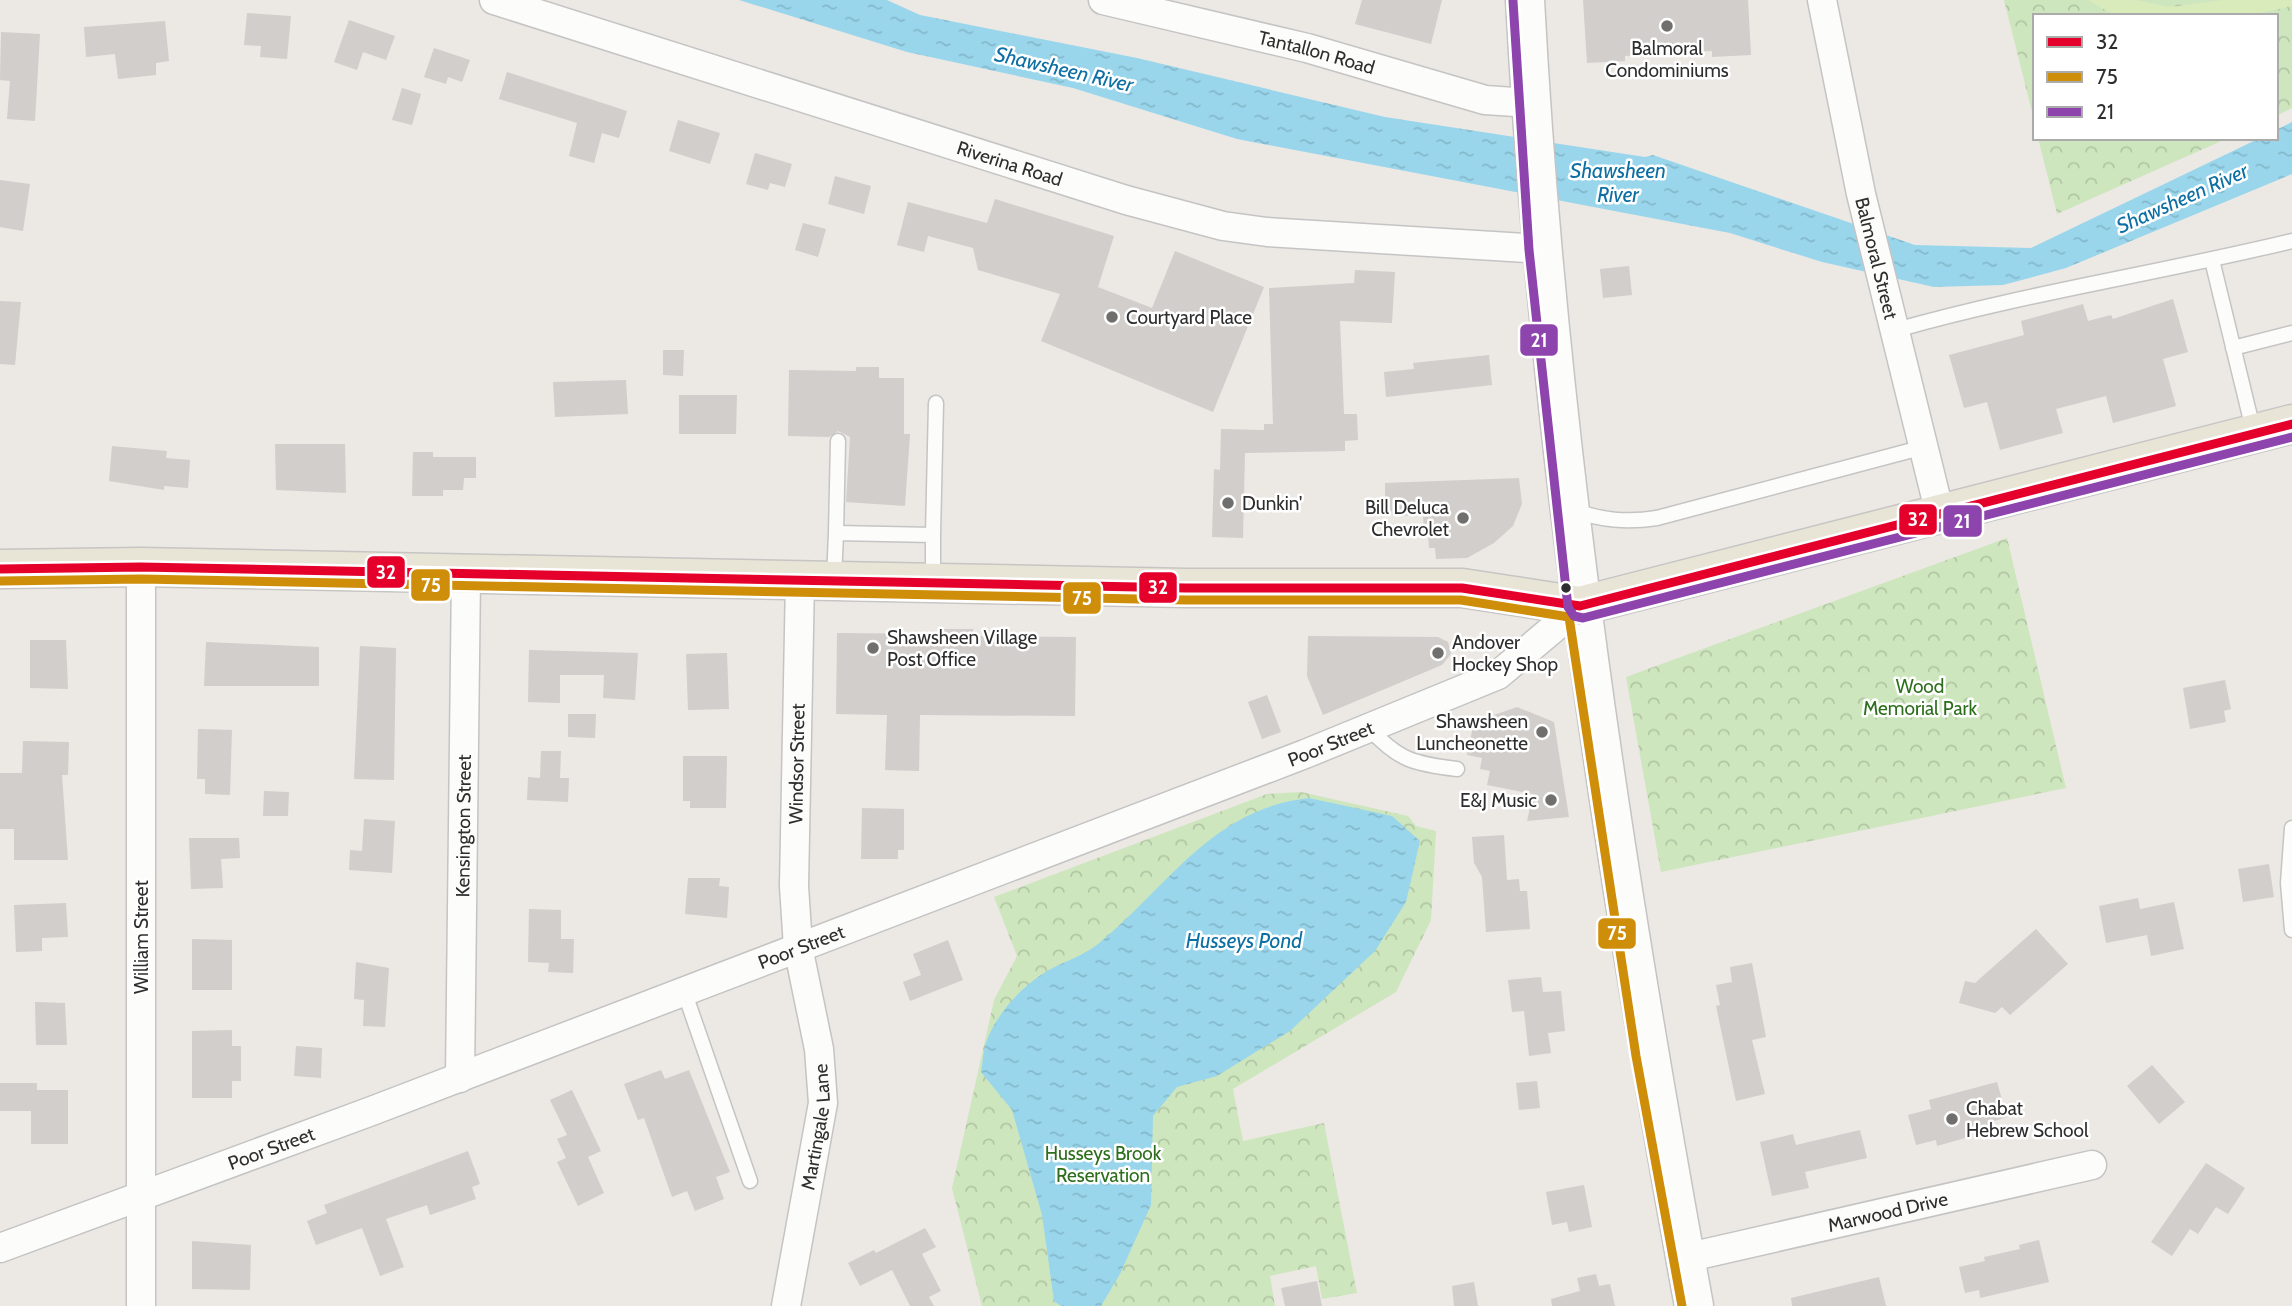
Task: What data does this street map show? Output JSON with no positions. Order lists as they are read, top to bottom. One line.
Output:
{"streets":{"street":["Tantallon Road","Riverina Road","Balmoral Street","Poor Street","Windsor Street","Kensington Street","William Street","Martingale Lane","Marwood Drive"]},"crossings":[["Poor Street","Windsor Street"],["Poor Street","Kensington Street"],["Poor Street","William Street"],["Poor Street","Martingale Lane"],["Windsor Street","Martingale Lane"]],"water":["Shawsheen River","Husseys Pond"],"parks":["Wood Memorial Park","Husseys Brook Reservation"],"places":["Balmoral Condominiums","Courtyard Place","Dunkin'","Bill Deluca Chevrolet","Shawsheen Village Post Office","Andover Hockey Shop","Shawsheen Luncheonette","E&J Music","Chabat Hebrew School"],"lines":["transit line 21","transit line 32","transit line 75"],"legend":["32","75","21"]}
